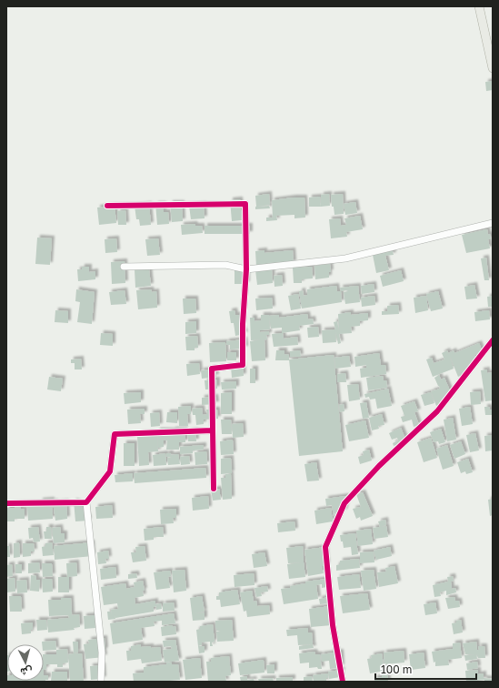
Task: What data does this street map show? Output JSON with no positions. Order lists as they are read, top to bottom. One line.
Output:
{"scale_bar":"100 m","north":"bottom"}
